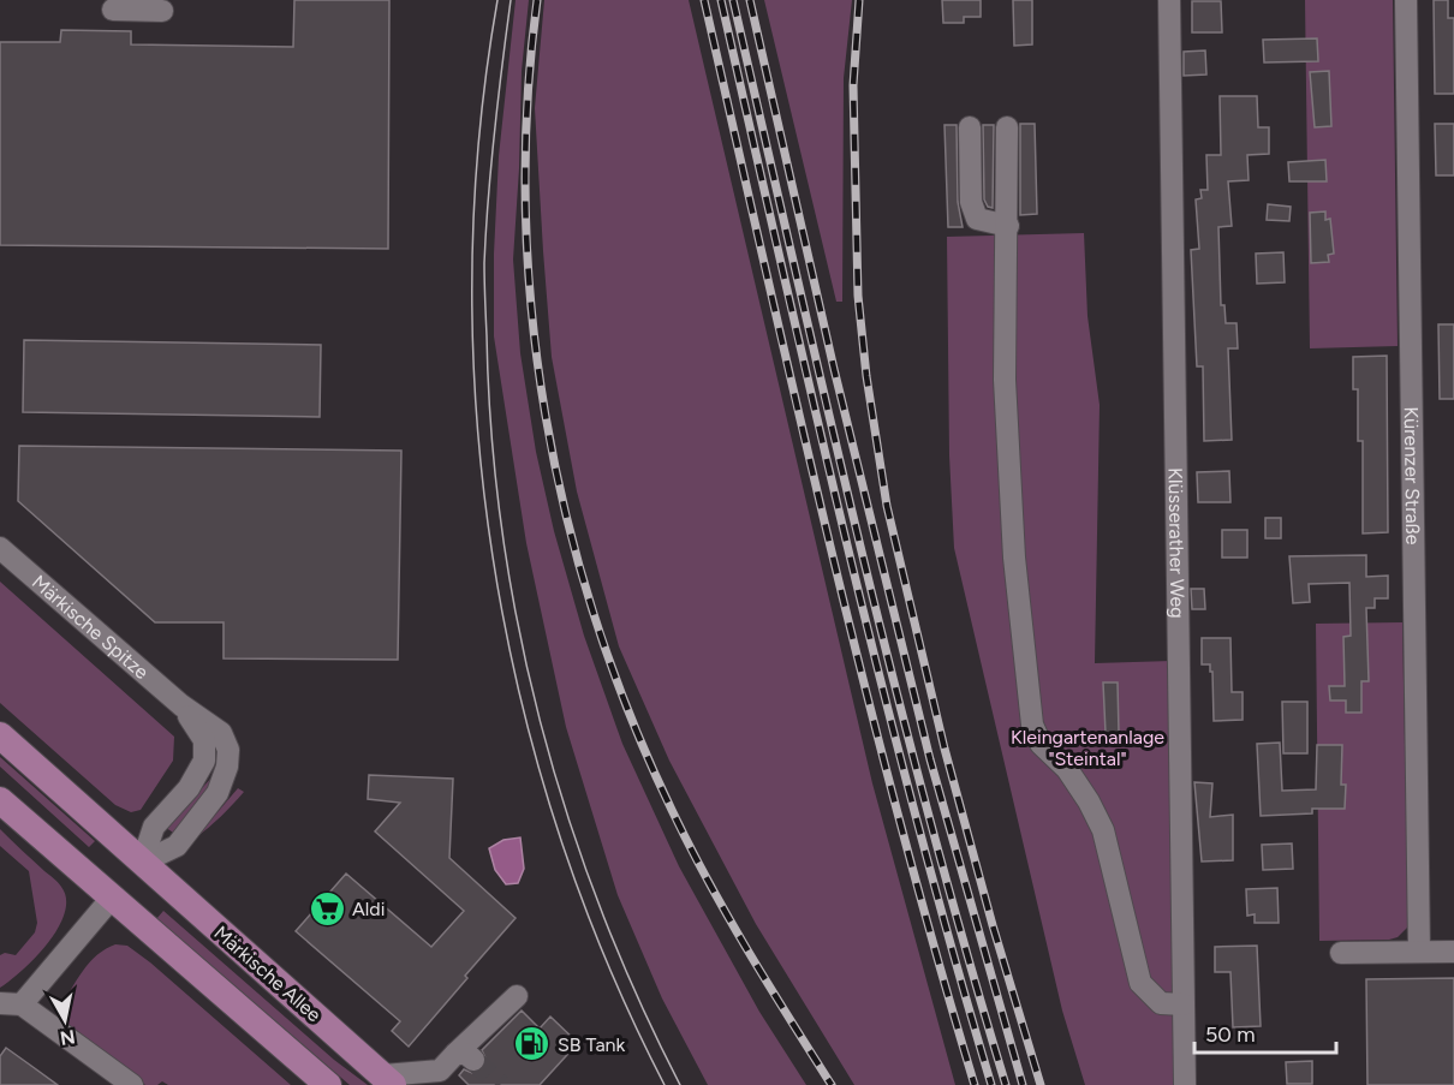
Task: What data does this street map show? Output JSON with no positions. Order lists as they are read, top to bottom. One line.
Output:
{"streets":{"main road":["Märkische Allee"],"street":["Kürenzer Straße","Klüsserather Weg","Märkische Spitze"]},"crossings":[["Märkische Spitze","Märkische Allee"]],"parks":["Kleingartenanlage \"Steintal\""],"places":{"supermarket":["Aldi"],"fuel station":["SB Tank"]},"scale_bar":"50 m","north":"bottom"}
